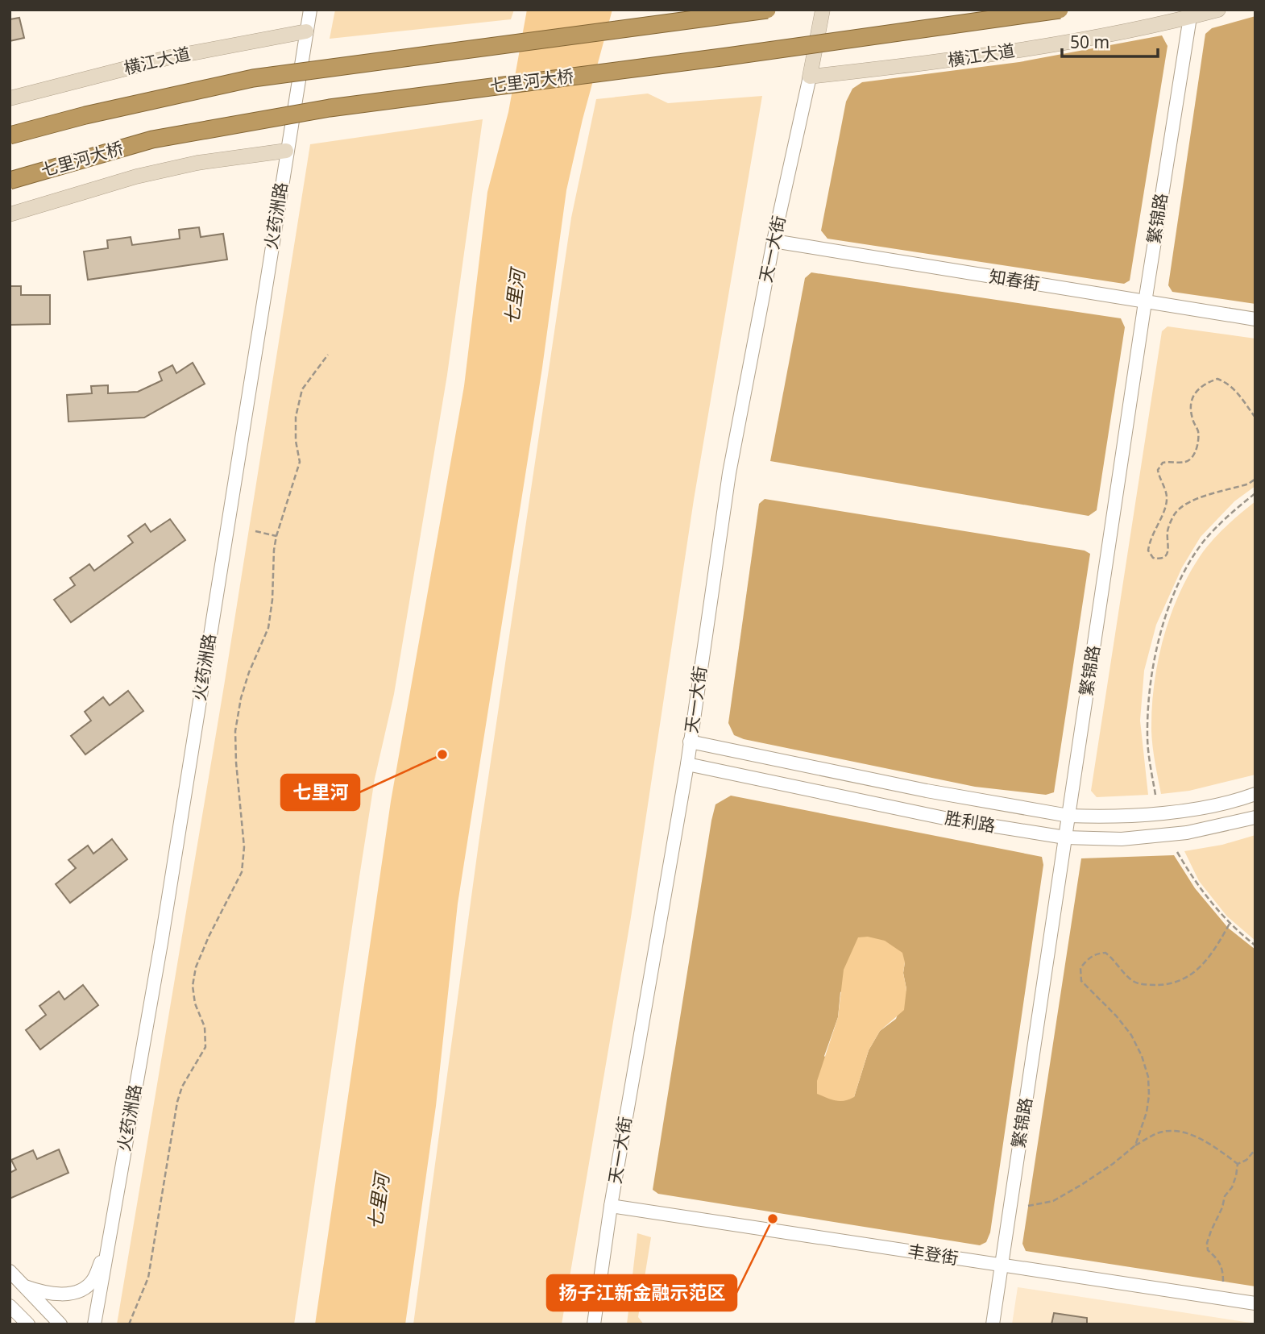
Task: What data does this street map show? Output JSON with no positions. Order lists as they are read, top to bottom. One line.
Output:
{"streets":{"highway":["七里河大桥"],"main road":["横江大道"],"street":["火药洲路","繁锦路","天一大街","知春街","胜利路","丰登街"]},"crossings":[["横江大道","火药洲路"],["横江大道","繁锦路"],["横江大道","天一大街"],["繁锦路","知春街"],["繁锦路","胜利路"],["繁锦路","丰登街"],["天一大街","知春街"],["天一大街","胜利路"],["天一大街","丰登街"]],"water":["七里河"],"places":["七里河","扬子江新金融示范区"],"scale_bar":"50 m"}
